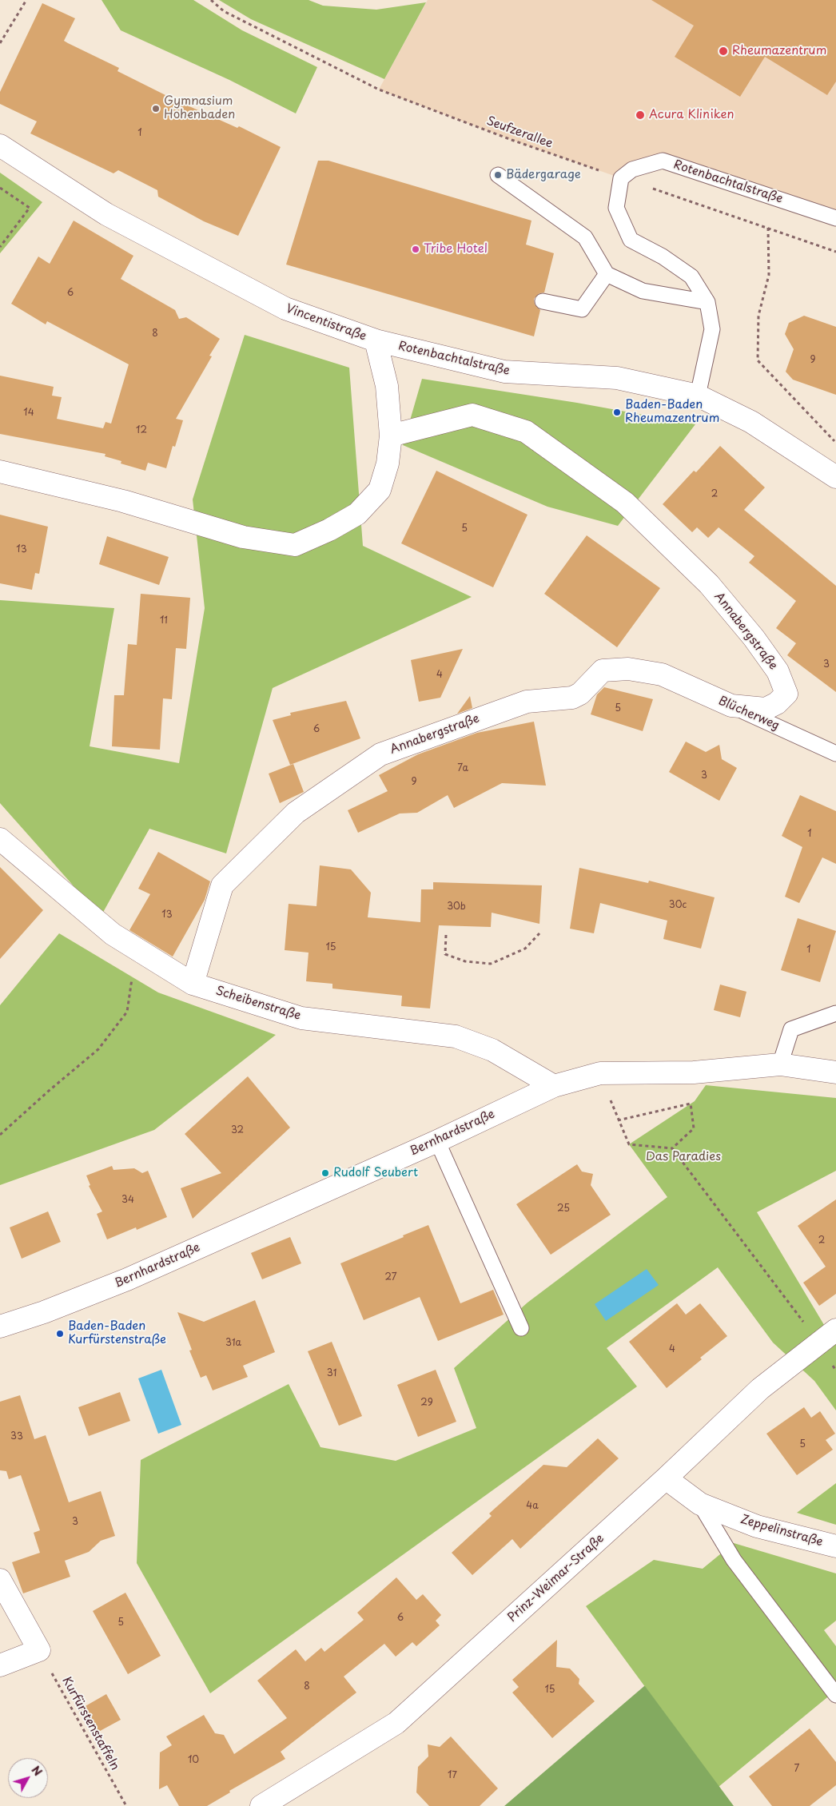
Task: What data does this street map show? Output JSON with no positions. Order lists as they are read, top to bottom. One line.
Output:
{"streets":{"street":["Rotenbachtalstraße","Vincentistraße","Annabergstraße","Scheibenstraße","Bernhardstraße","Zeppelinstraße","Prinz-Weimar-Straße"],"lane":["Blücherweg"],"path":["Seufzerallee","Kurfürstenstaffeln"]},"crossings":[["Seufzerallee","Rotenbachtalstraße"],["Rotenbachtalstraße","Vincentistraße"],["Vincentistraße","Annabergstraße"],["Annabergstraße","Blücherweg"],["Annabergstraße","Scheibenstraße"],["Scheibenstraße","Bernhardstraße"],["Zeppelinstraße","Prinz-Weimar-Straße"]],"parks":["Das Paradies"],"places":["Rheumazentrum","Gymnasium Hohenbaden","Acura Kliniken","Bädergarage","Tribe Hotel","Baden-Baden Rheumazentrum","Rudolf Seubert","Baden-Baden Kurfürstenstraße"],"house_numbers":["1","6","8","9","14","12","2","5","13","11","3","4","5","6","7a","3","9","1","30c","30b","13","15","1","32","34","25","2","27","31a","4","31","29","33","5","4a","3","6","5","8","15","10","7","17"],"north":"top right"}
